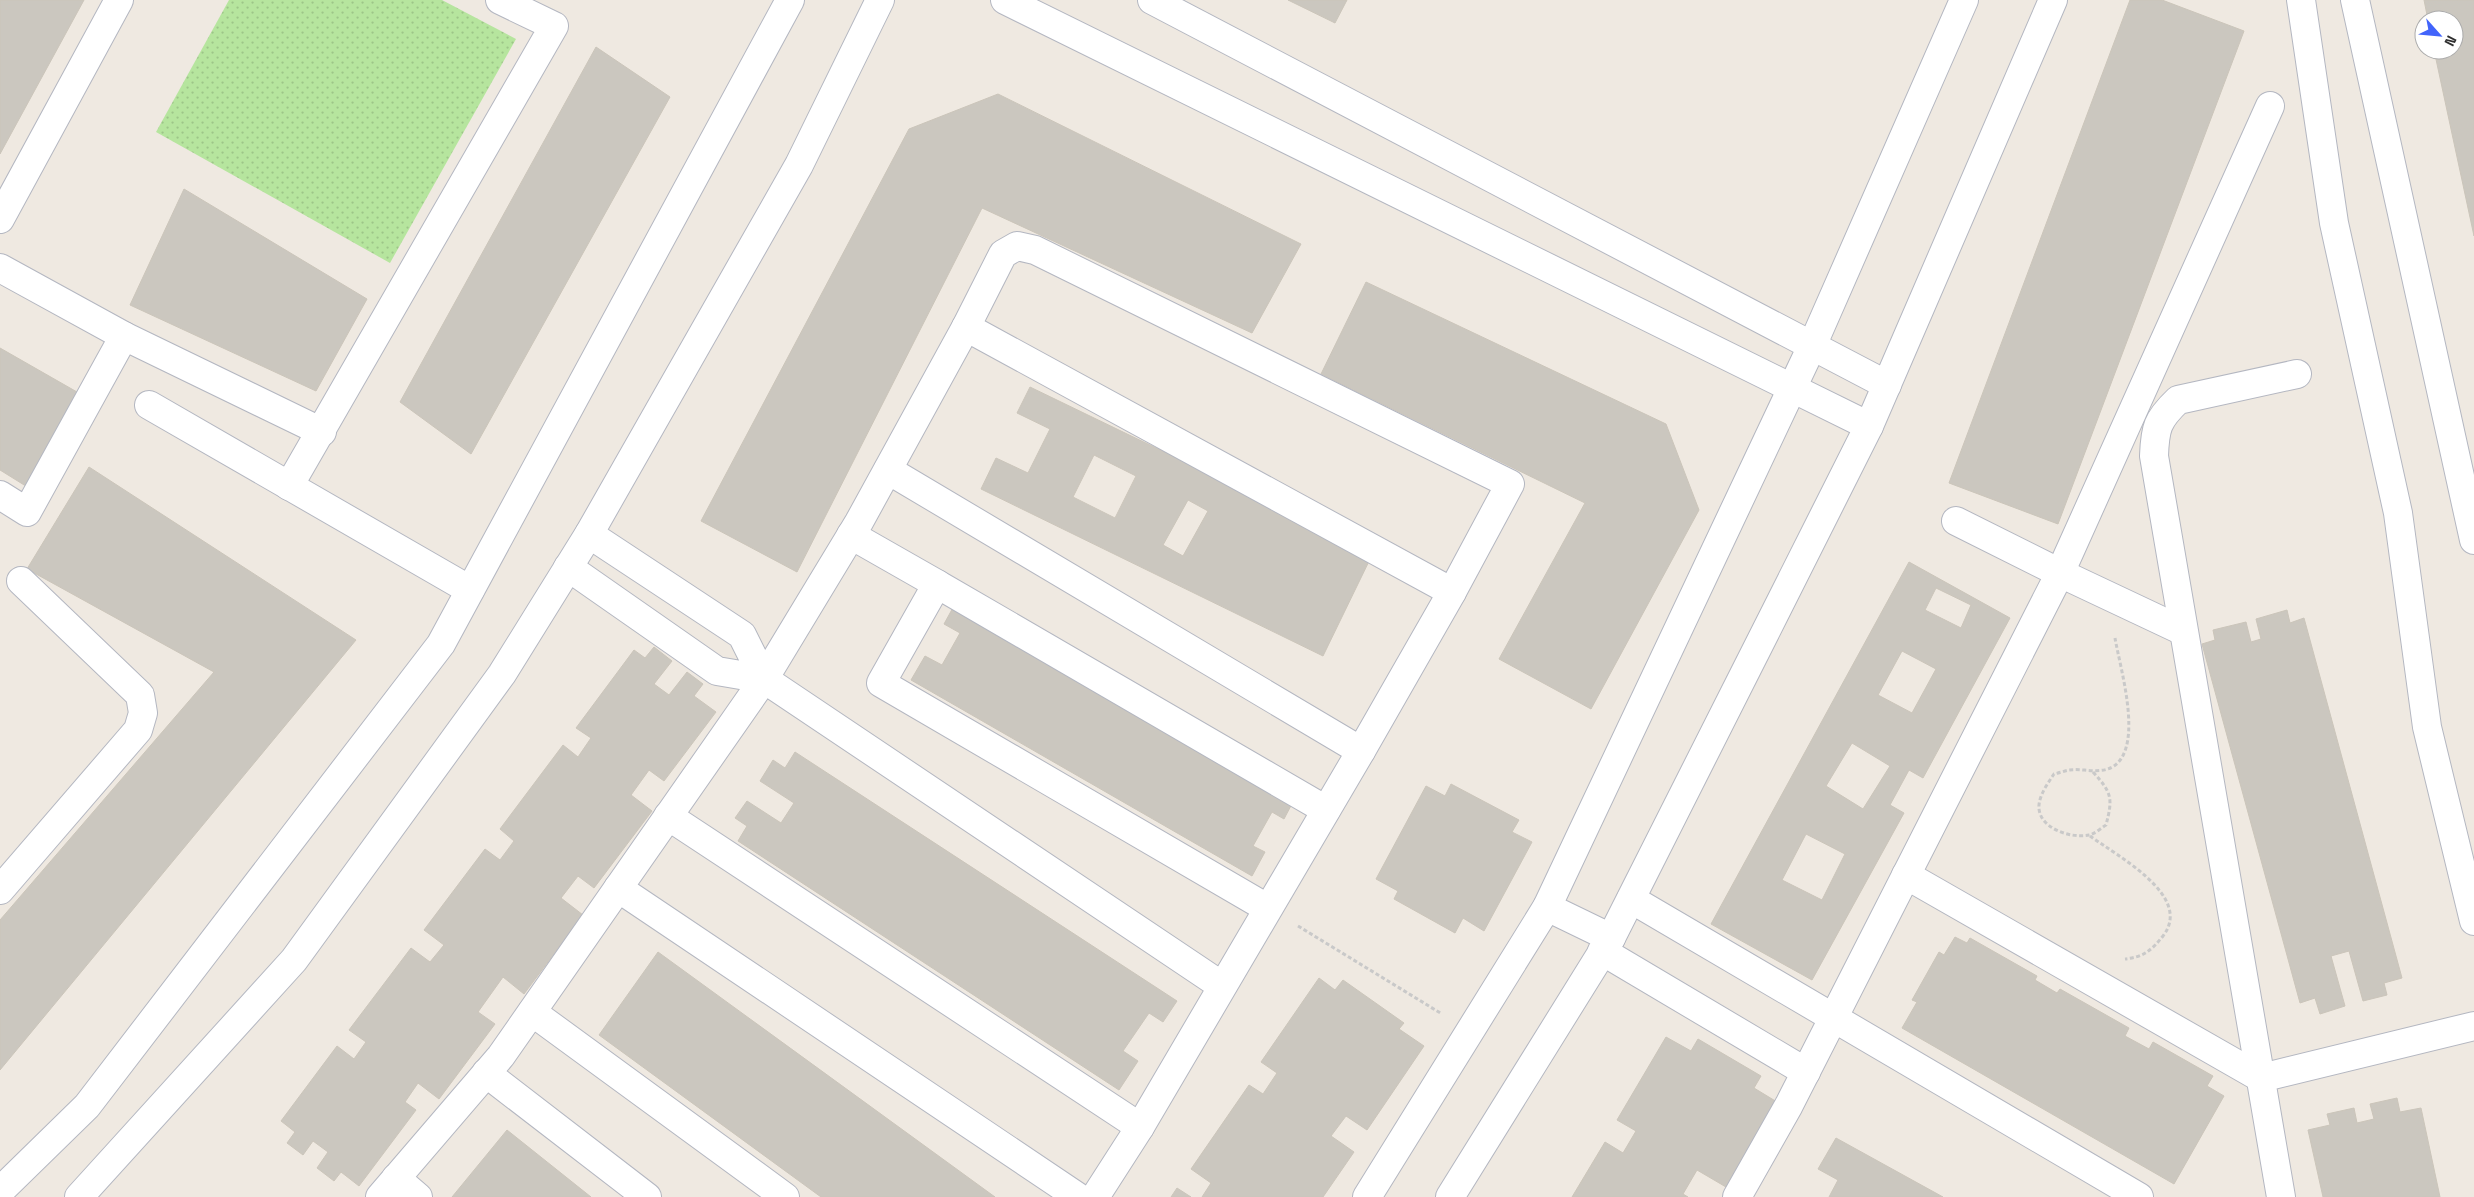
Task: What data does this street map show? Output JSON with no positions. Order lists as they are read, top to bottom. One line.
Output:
{"north":"bottom right"}
